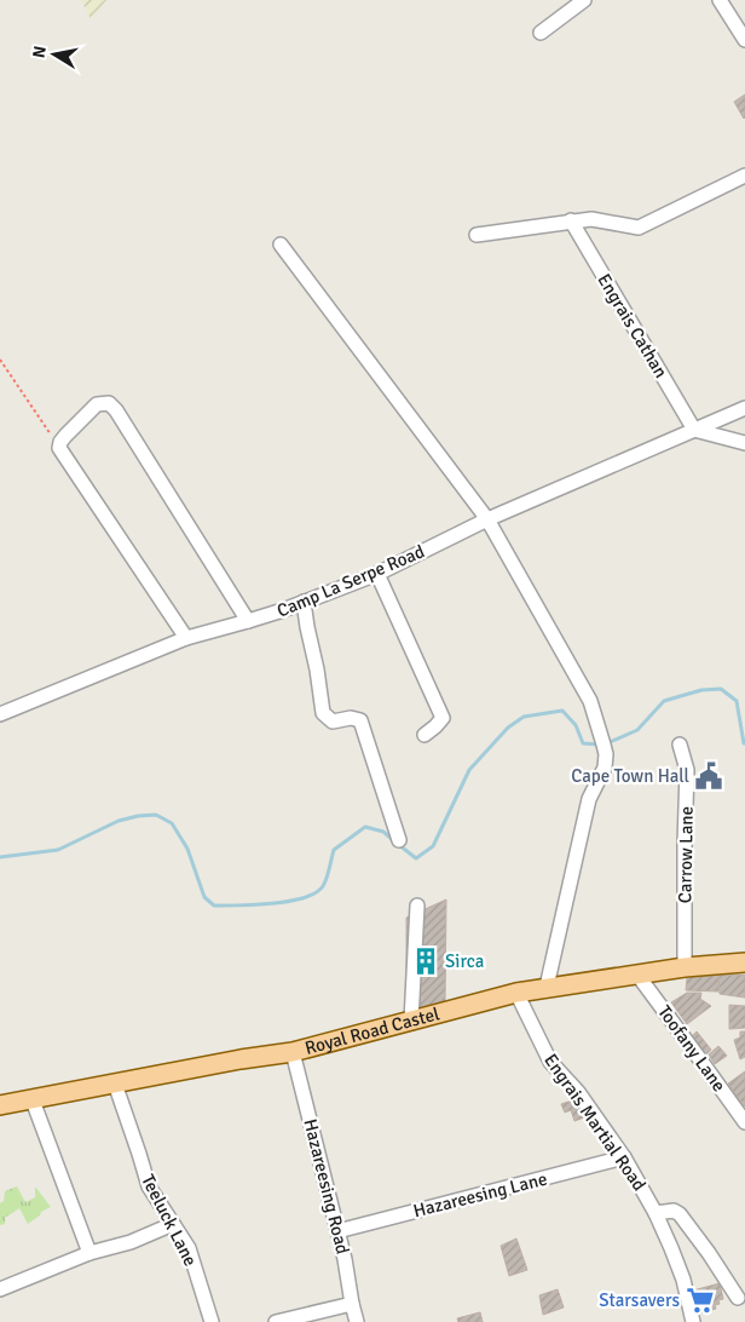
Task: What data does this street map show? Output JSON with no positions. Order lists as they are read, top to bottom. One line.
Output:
{"streets":{"main road":["Royal Road Castel"],"street":["Engrais Cathan","Camp La Serpe Road","Carrow Lane","Toofany Lane","Engrais Martial Road","Hazareesing Road","Hazareesing Lane","Teeluck Lane"]},"crossings":[["Engrais Cathan","Camp La Serpe Road"],["Carrow Lane","Royal Road Castel"],["Royal Road Castel","Toofany Lane"],["Royal Road Castel","Engrais Martial Road"],["Royal Road Castel","Hazareesing Road"],["Royal Road Castel","Teeluck Lane"],["Engrais Martial Road","Hazareesing Lane"],["Hazareesing Road","Hazareesing Lane"]],"places":{"public building":["Cape Town Hall"],"building":["Sirca"],"supermarket":["Starsavers"]},"north":"left"}
